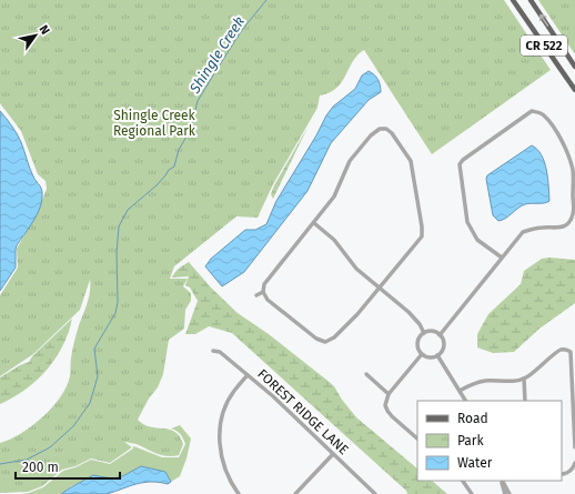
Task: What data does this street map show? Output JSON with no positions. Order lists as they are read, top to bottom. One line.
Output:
{"streets":{"main road":["CR 522"],"street":["FOREST RIDGE LANE"]},"water":["Shingle Creek"],"parks":["Shingle Creek Regional Park"],"legend":["Road","Park","Water"],"scale_bar":"200 m","north":"top right"}
